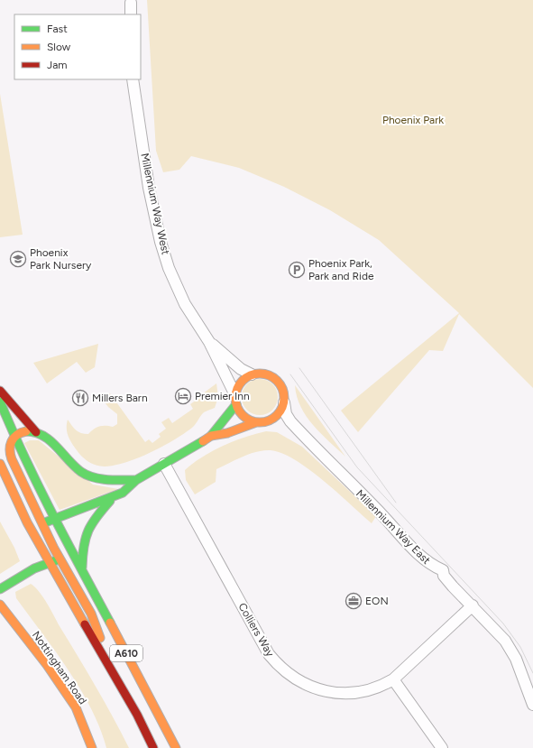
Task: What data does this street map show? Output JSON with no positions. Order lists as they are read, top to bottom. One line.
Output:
{"streets":{"main road":["A610","Nottingham Road"],"street":["Millennium Way West","Millennium Way East","Colliers Way"]},"crossings":[["Millennium Way West","Millennium Way East"],["Millennium Way East","Colliers Way"]],"parks":["Phoenix Park"],"places":{"school or university":["Phoenix Park Nursery"],"parking":["Phoenix Park, Park and Ride"],"hotel":["Premier Inn"],"restaurant":["Millers Barn"],"office":["EON"]},"legend":["Fast","Slow","Jam"]}
